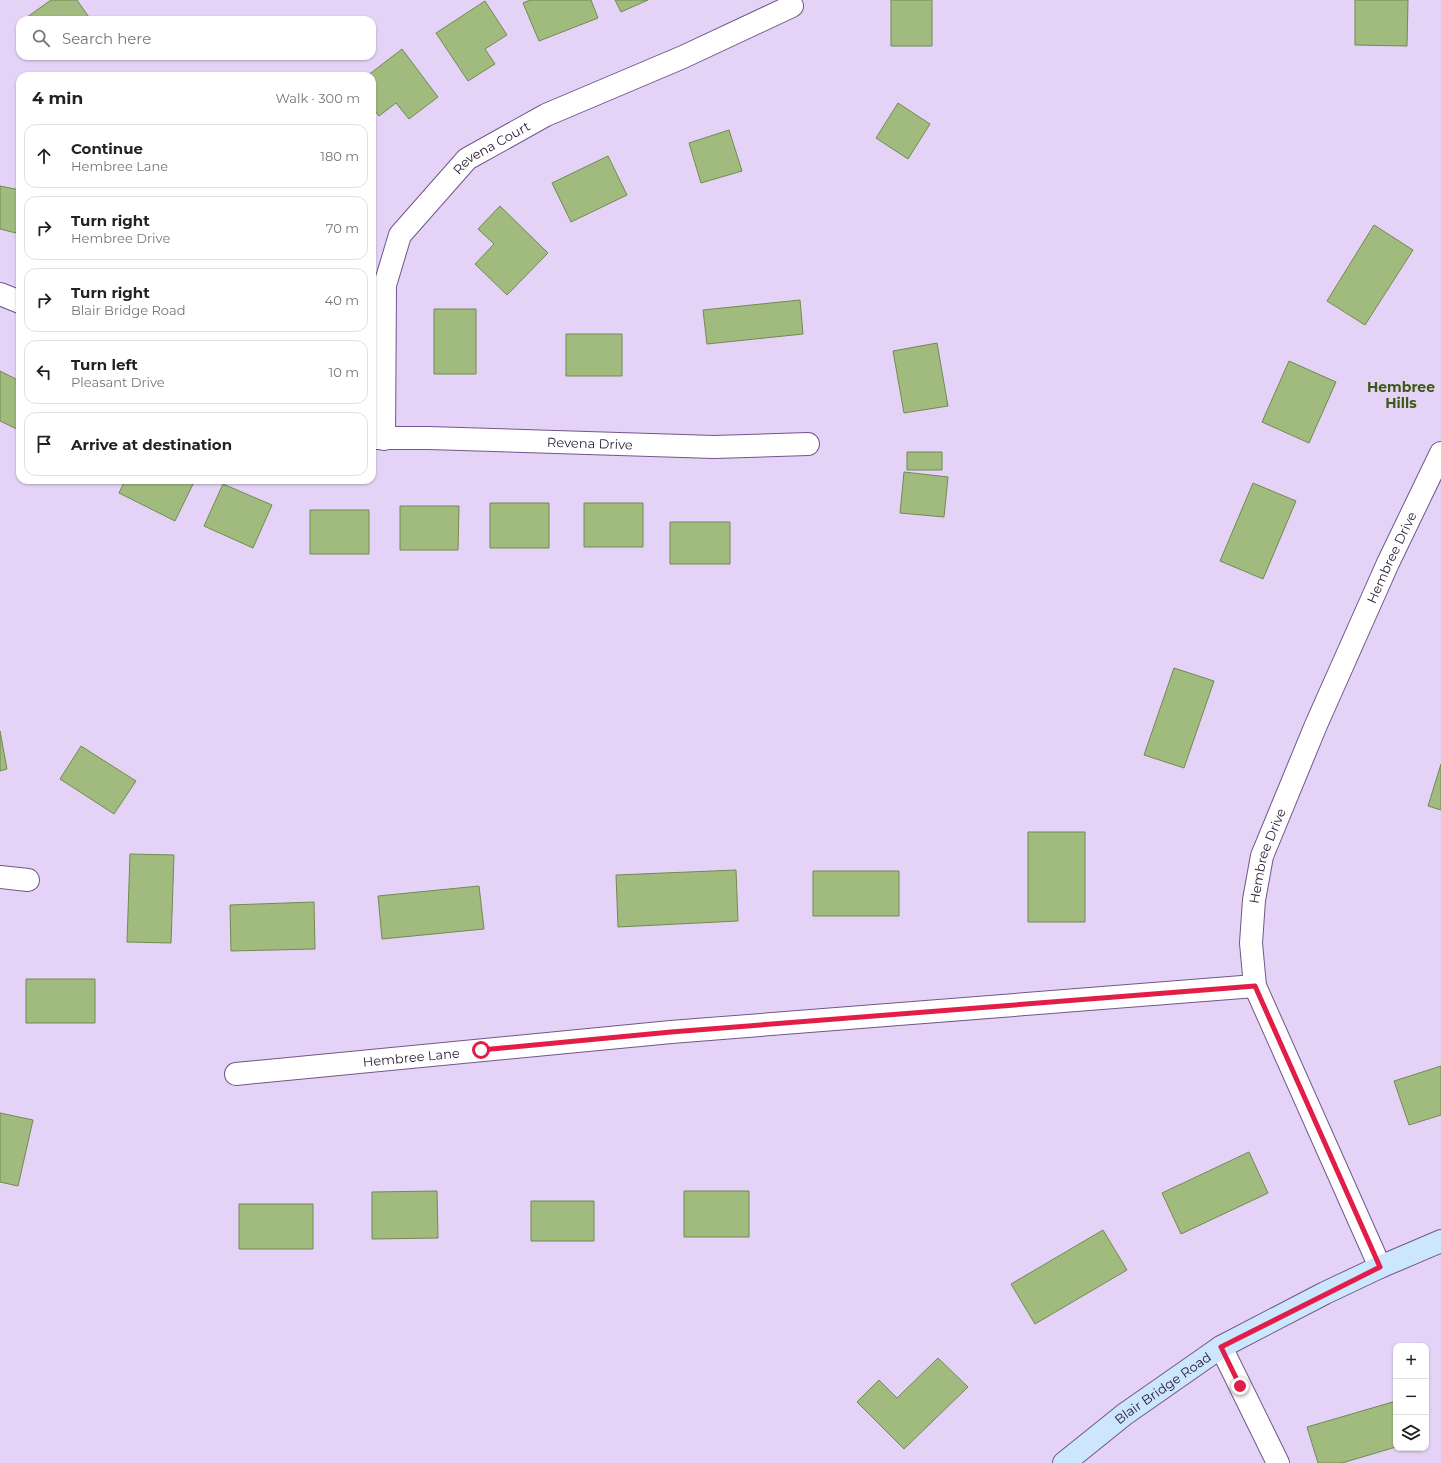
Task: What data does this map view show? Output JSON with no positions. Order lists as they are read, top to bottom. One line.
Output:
{"streets":{"street":["Revena Court","Revena Drive","Hembree Drive","Hembree Lane","Blair Bridge Road"]},"crossings":[["Revena Court","Revena Drive"],["Hembree Drive","Hembree Lane"],["Hembree Drive","Blair Bridge Road"]],"districts":["Hembree Hills"],"page":{"search":"Search here","heading":["4 min","Walk · 300 m"],"list":[["Continue","Hembree Lane","180 m"],["Turn right","Hembree Drive","70 m"],["Turn right","Blair Bridge Road","40 m"],["Turn left","Pleasant Drive","10 m"],"Arrive at destination"],"map_buttons":["+","−"]}}
